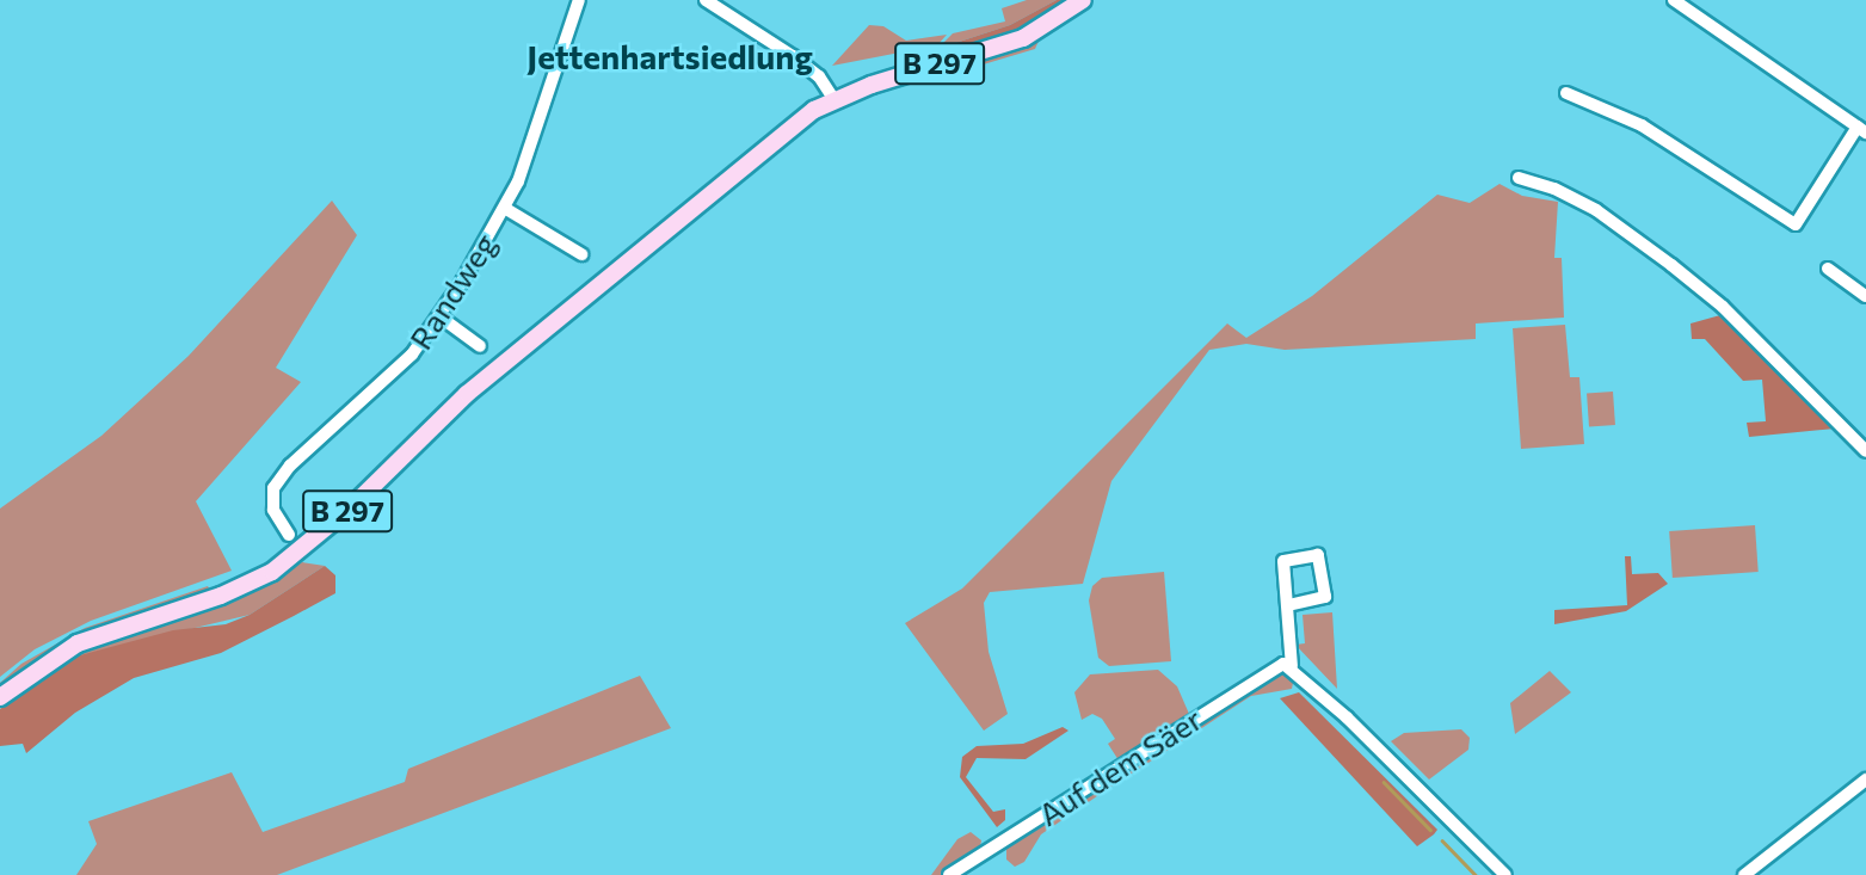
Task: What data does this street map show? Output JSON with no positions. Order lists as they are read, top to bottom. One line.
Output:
{"streets":{"main road":["B 297"],"street":["Randweg","Auf dem Säer"]},"districts":["Jettenhartsiedlung"]}
